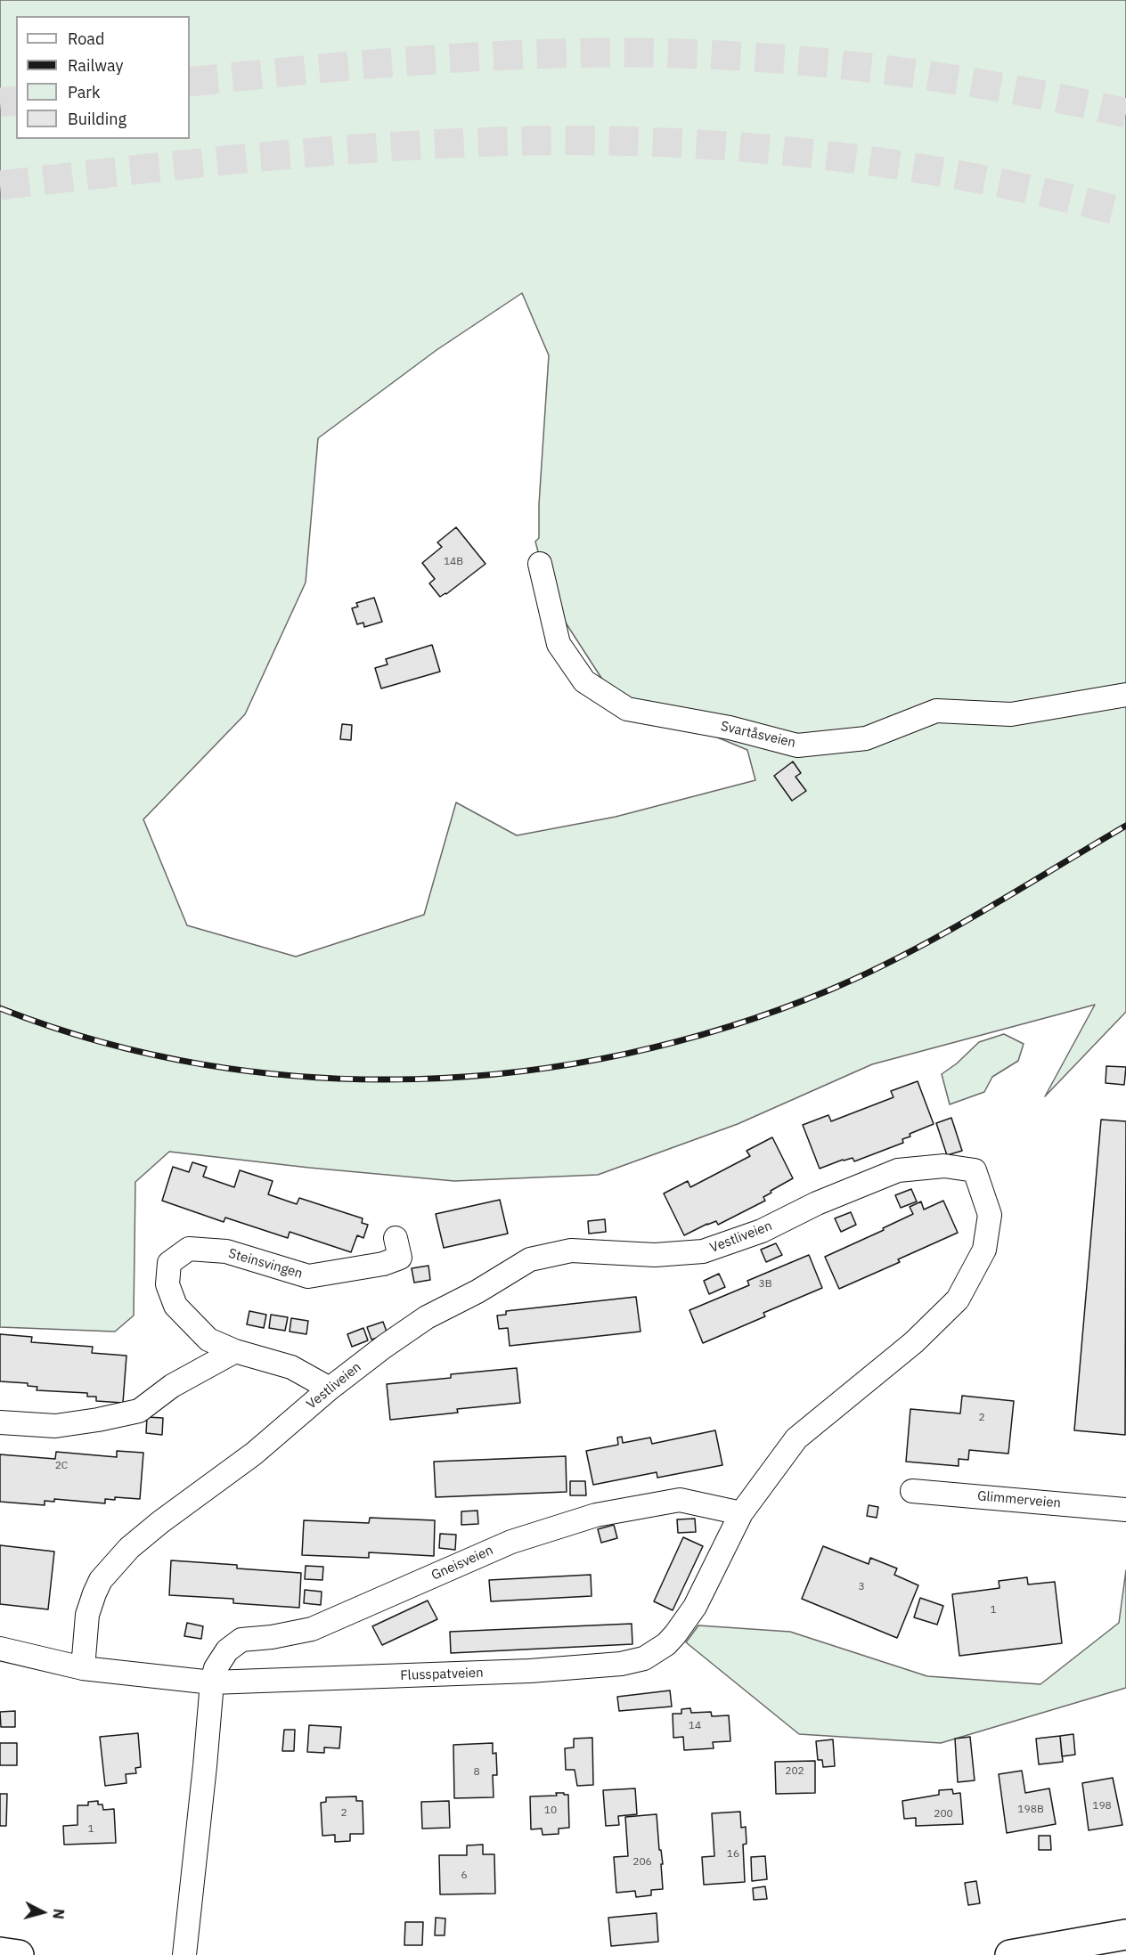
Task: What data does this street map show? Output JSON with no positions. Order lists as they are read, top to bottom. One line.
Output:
{"streets":{"street":["Svartåsveien","Vestliveien","Steinsvingen","Glimmerveien","Gneisveien","Flusspatveien"]},"crossings":[["Vestliveien","Steinsvingen"],["Vestliveien","Gneisveien"],["Vestliveien","Flusspatveien"],["Gneisveien","Flusspatveien"]],"house_numbers":["14B","3B","2","2C","3","1","14","202","8","198","198B","10","2","200","1","16","206","6"],"legend":["Road","Railway","Park","Building"],"north":"right"}
